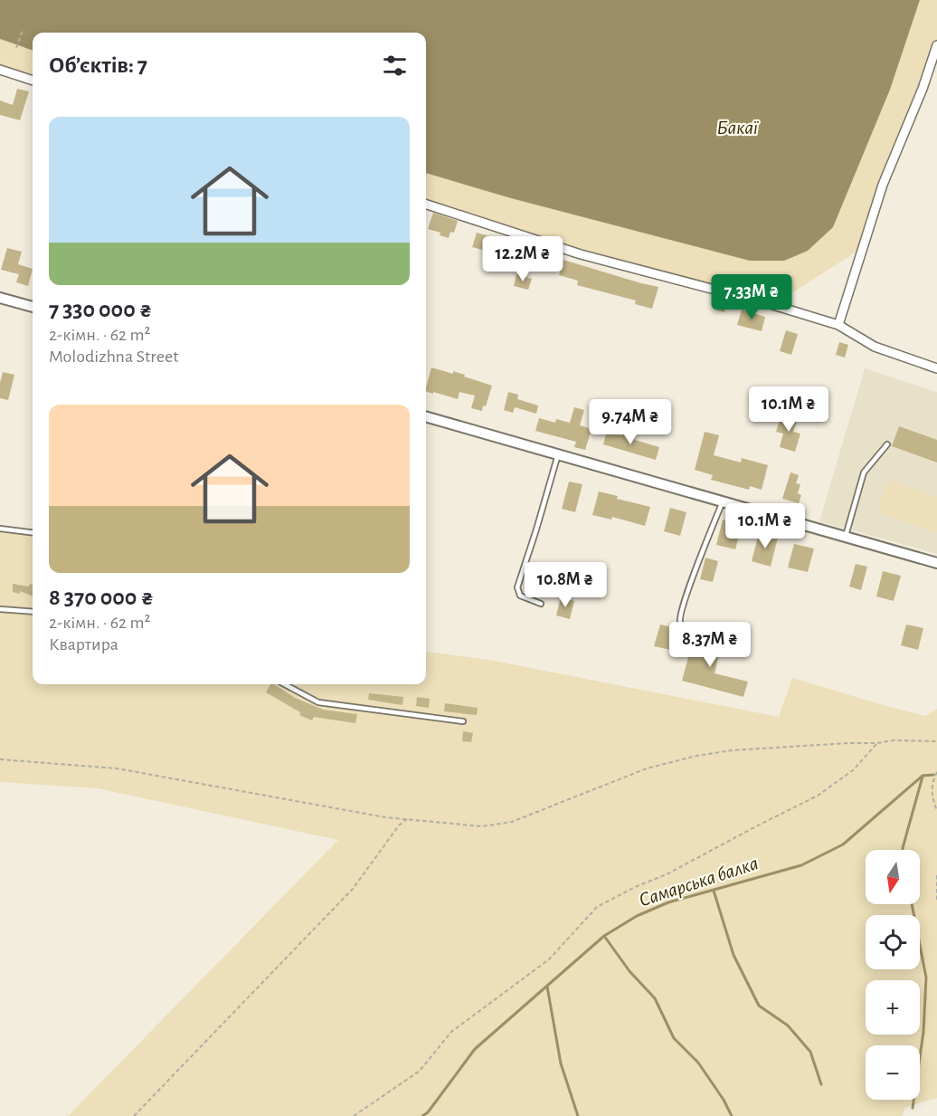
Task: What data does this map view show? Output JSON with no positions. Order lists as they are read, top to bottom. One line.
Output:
{"water":["Бакаї","Самарська балка"],"north":"bottom","page":{"heading":"Об’єктів: 7","list":[{"name":"7 330 000 ₴","note":"2-кімн. · 62 m² · Molodizhna Street"},{"name":"8 370 000 ₴","note":"2-кімн. · 62 m² · Квартира"}],"price":["12.2M ₴","7.33M ₴","10.1M ₴","9.74M ₴","10.1M ₴","10.8M ₴","8.37M ₴"],"map_buttons":["+","−"]}}
